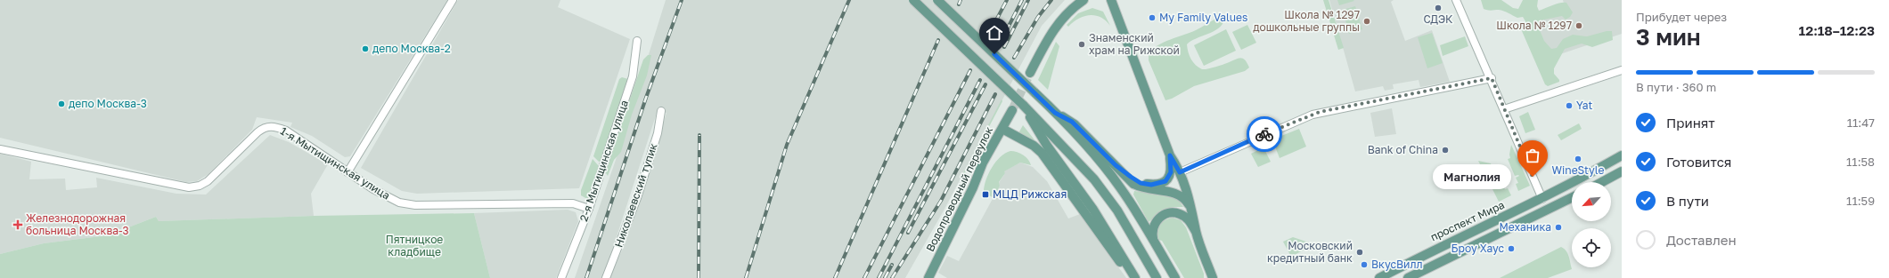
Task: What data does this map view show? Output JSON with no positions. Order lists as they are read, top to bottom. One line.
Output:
{"streets":{"main road":["Водопроводный переулок","проспект Мира"],"street":["2-я Мытищинская улица","1-я Мытищинская улица","Николаевский тупик"]},"crossings":[["2-я Мытищинская улица","1-я Мытищинская улица"]],"parks":["Пятницкое кладбище"],"places":{"other":["СДЭК","My Family Values","Школа № 1297 дошкольные группы","Школа № 1297","Знаменский храм на Рижской","депо Москва-2","депо Москва-3","Yat","Bank of China","WineStyle","Магнолия","Механика","Броу Хаус","Московский кредитный банк","ВкусВилл"],"transit":["МЦД Рижская"],"health":["Железнодорожная больница Москва-3"]},"north":"bottom left","page":{"heading":["3 мин","Прибудет через","12:18–12:23"],"bar":"В пути · 360 m","list":[["Принят","11:47"],["Готовится","11:58"],["В пути","11:59"],"Доставлен"],"bubble":"Магнолия"}}
